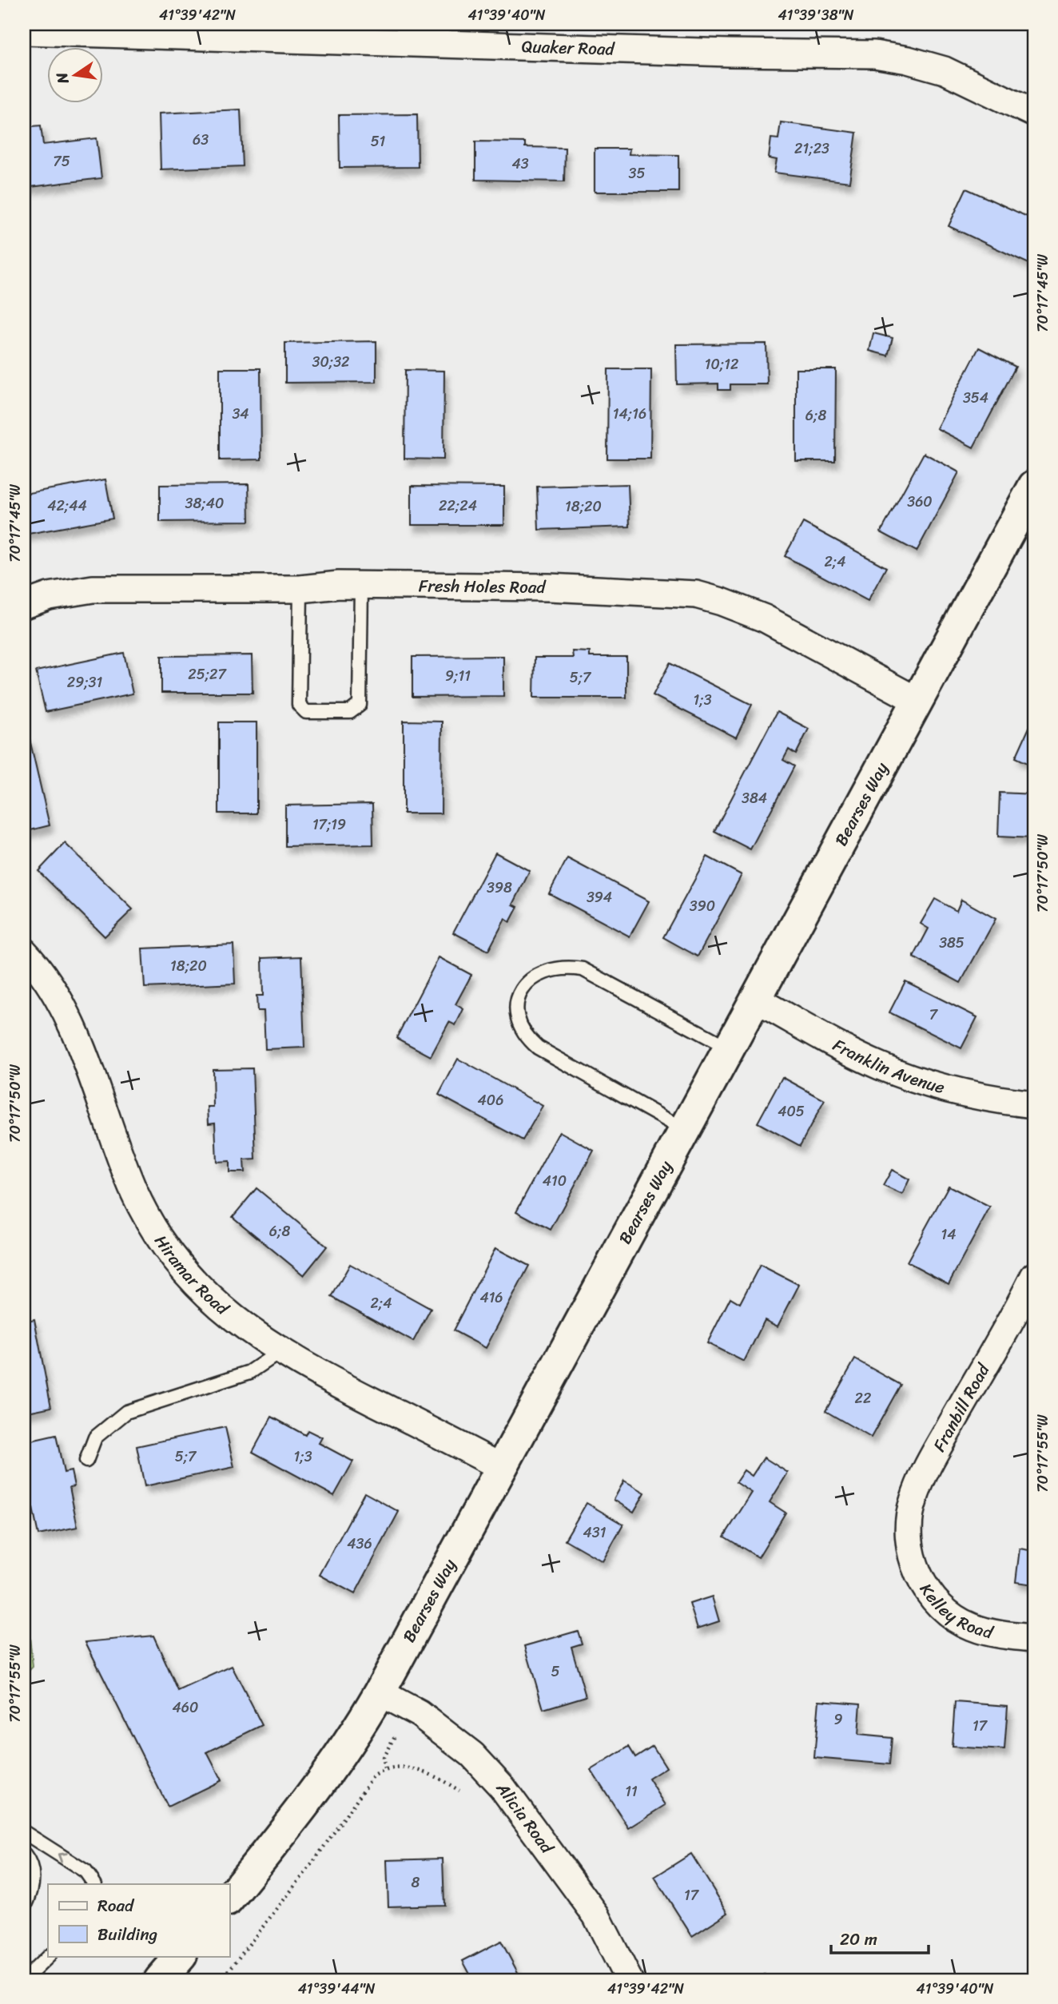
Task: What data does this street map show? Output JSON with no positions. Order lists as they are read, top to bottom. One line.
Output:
{"streets":{"main road":["Bearses Way"],"street":["Quaker Road","Fresh Holes Road","Franklin Avenue","Hiramar Road","Franbill Road","Kelley Road","Alicia Road"]},"crossings":[["Fresh Holes Road","Bearses Way"],["Bearses Way","Franklin Avenue"],["Bearses Way","Hiramar Road"],["Bearses Way","Alicia Road"],["Franbill Road","Kelley Road"]],"house_numbers":["63","51","21;23","75","43","35","30;32","10;12","354","34","14;16","6;8","360","38;40","42;44","22;24","18;20","2;4","25;27","9;11","5;7","29;31","1;3","384","17;19","398","394","390","385","18;20","7","406","405","410","6;8","14","416","2;4","22","5;7","1;3","431","436","5","460","9","17","11","8","17"],"legend":["Road","Building"],"scale_bar":"20 m","north":"left","coordinates":["41°39'42\"N","41°39'40\"N","41°39'38\"N","70°17'45\"W","70°17'50\"W","70°17'55\"W","41°39'44\"N"]}
